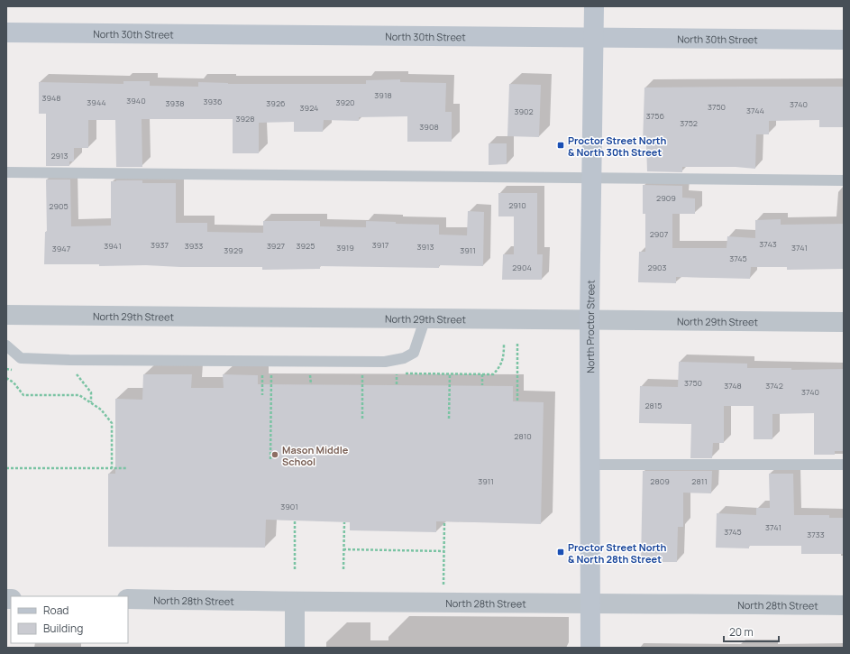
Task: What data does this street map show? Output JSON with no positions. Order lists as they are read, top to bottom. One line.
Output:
{"streets":{"main road":["North 30th Street","North Proctor Street"],"street":["North 29th Street","North 28th Street"]},"crossings":[["North 30th Street","North Proctor Street"],["North 29th Street","North Proctor Street"],["North Proctor Street","North 28th Street"]],"places":{"transit":["Proctor Street North & North 30th Street","Proctor Street North & North 28th Street"],"other":["Mason Middle School"]},"house_numbers":["3918","3948","3940","3936","3944","3920","3938","3926","3740","3750","3924","3744","3902","3756","3928","3752","3908","2913","2909","2910","2905","2907","3743","3937","3917","3941","3933","3927","3925","3913","3919","3741","3947","3929","3911","3745","2904","2903","3750","3748","3742","3740","2815","2810","3911","2809","2811","3901","3741","3745","3733"],"legend":["Road","Building"],"scale_bar":"20 m"}
